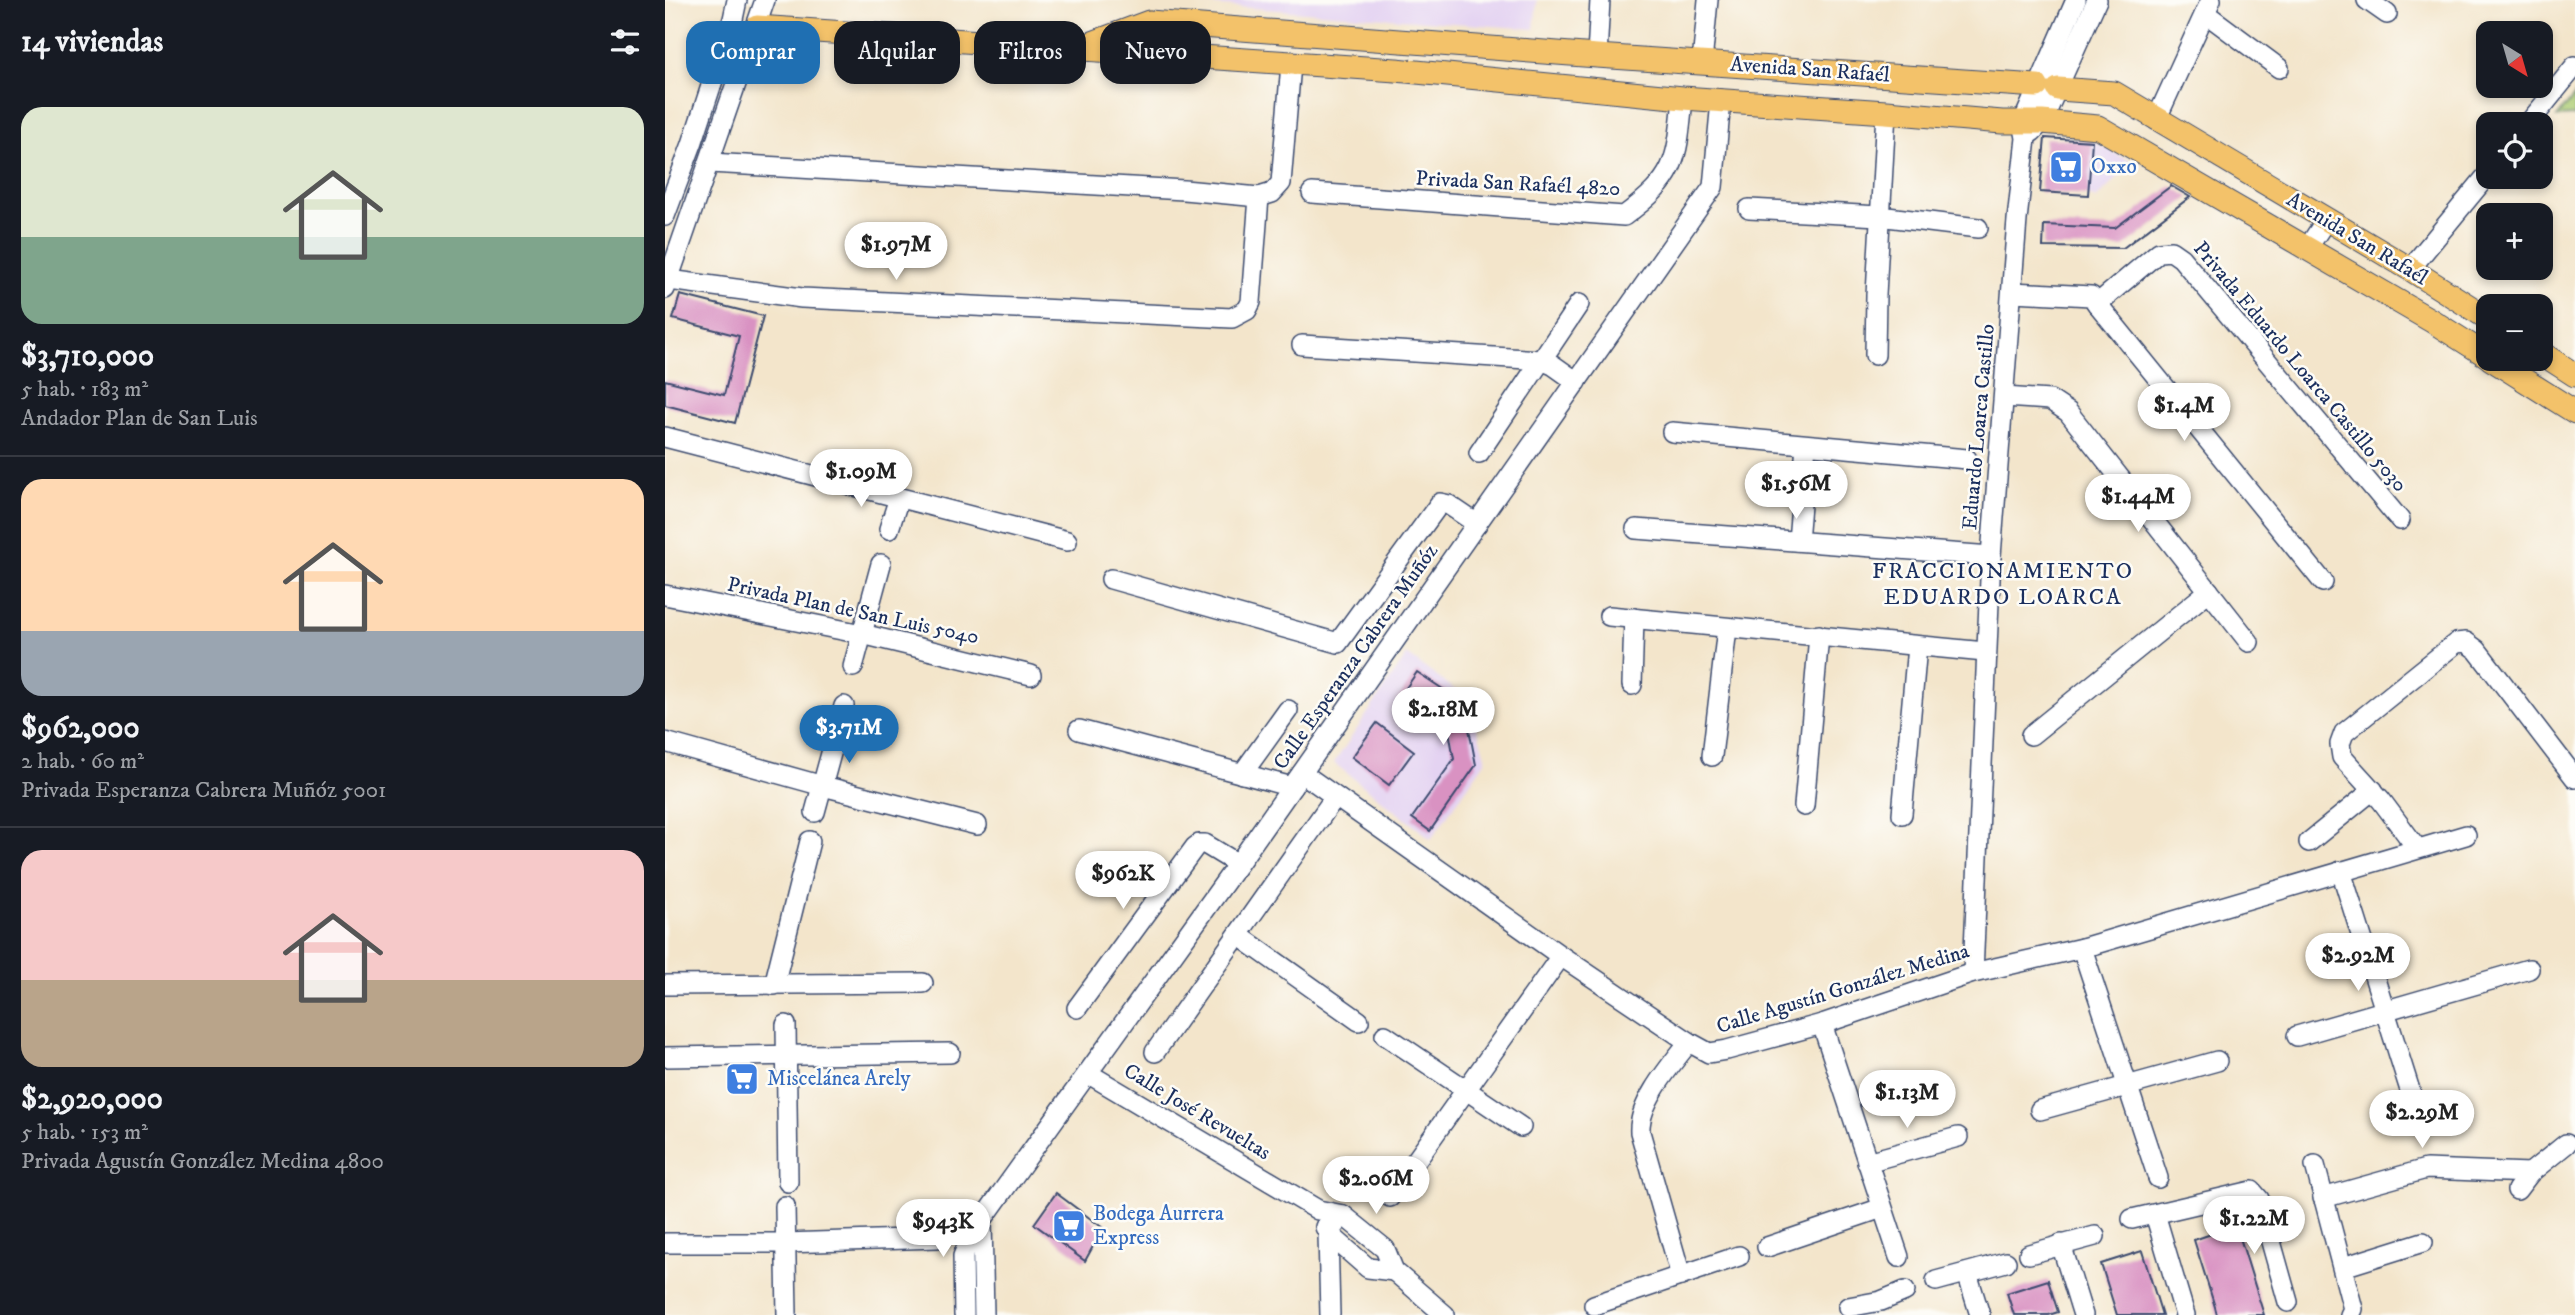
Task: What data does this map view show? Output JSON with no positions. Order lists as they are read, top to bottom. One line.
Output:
{"streets":{"main road":["Avenida San Rafaél"],"street":["Privada San Rafaél 4820","Privada Eduardo Loarca Castillo 5030","Eduardo Loarca Castillo","Privada Plan de San Luis 5040","Calle Esperanza Cabrera Muñóz","Calle Agustín González Medina","Calle José Revueltas"]},"crossings":[["Avenida San Rafaél","Privada San Rafaél 4820"],["Avenida San Rafaél","Eduardo Loarca Castillo"],["Avenida San Rafaél","Calle Esperanza Cabrera Muñóz"],["Eduardo Loarca Castillo","Calle Agustín González Medina"],["Calle Esperanza Cabrera Muñóz","Calle Agustín González Medina"],["Calle Esperanza Cabrera Muñóz","Calle José Revueltas"]],"districts":["FRACCIONAMIENTO EDUARDO LOARCA"],"places":{"supermarket":["Oxxo","Miscelánea Arely","Bodega Aurrera Express"]},"north":"bottom right","page":{"heading":"14 viviendas","map_buttons":["+","−"],"chip":["Comprar","Alquilar","Filtros","Nuevo"],"list":[{"name":"$3,710,000","note":"5 hab. · 183 m² · Andador Plan de San Luis"},{"name":"$962,000","note":"2 hab. · 60 m² · Privada Esperanza Cabrera Muñóz 5001"},{"name":"$2,920,000","note":"5 hab. · 153 m² · Privada Agustín González Medina 4800"}],"price":["$1.97M","$1.4M","$1.09M","$1.56M","$1.44M","$2.18M","$3.71M","$962K","$2.92M","$1.13M","$2.29M","$2.06M","$1.22M","$943K"]}}
